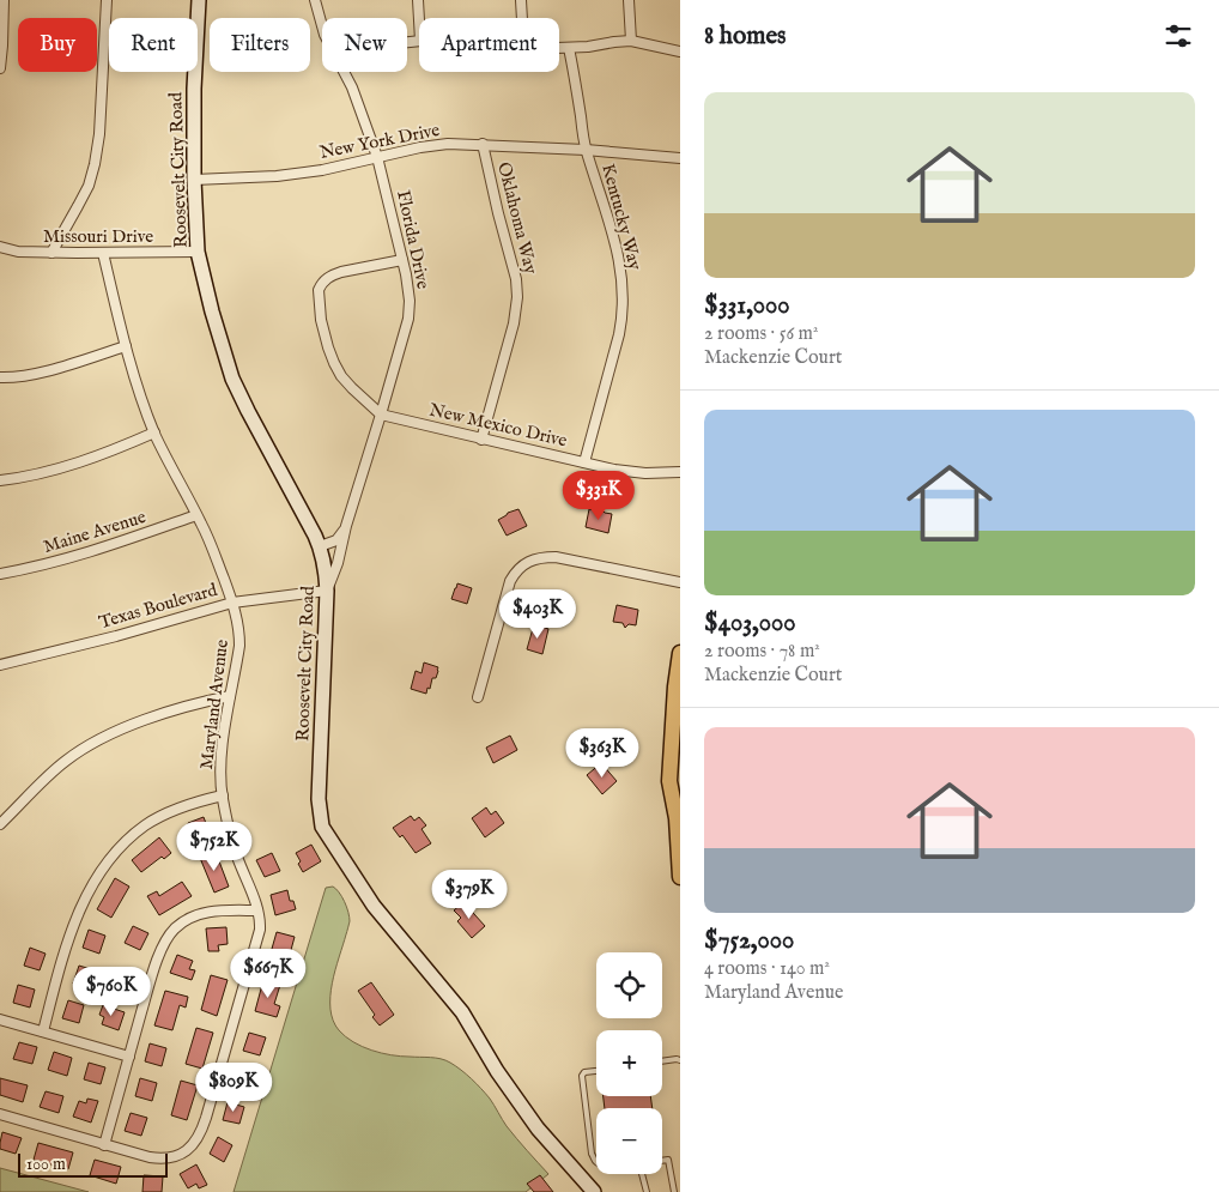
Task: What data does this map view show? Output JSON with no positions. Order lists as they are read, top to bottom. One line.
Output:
{"streets":{"street":["New York Drive","Roosevelt City Road","Kentucky Way","Oklahoma Way","Missouri Drive","Florida Drive","New Mexico Drive","Maine Avenue","Texas Boulevard","Maryland Avenue"]},"crossings":[["New York Drive","Roosevelt City Road"],["New York Drive","Kentucky Way"],["New York Drive","Oklahoma Way"],["New York Drive","Florida Drive"],["Roosevelt City Road","Missouri Drive"],["Roosevelt City Road","Florida Drive"],["Roosevelt City Road","Texas Boulevard"],["Kentucky Way","New Mexico Drive"],["Oklahoma Way","New Mexico Drive"],["Missouri Drive","Maryland Avenue"],["Florida Drive","New Mexico Drive"],["Florida Drive","Texas Boulevard"],["Maine Avenue","Maryland Avenue"],["Texas Boulevard","Maryland Avenue"]],"scale_bar":"100 m","page":{"heading":"8 homes","chip":["Buy","Rent","Filters","New","Apartment"],"list":[{"name":"$331,000","note":"2 rooms · 56 m² · Mackenzie Court"},{"name":"$403,000","note":"2 rooms · 78 m² · Mackenzie Court"},{"name":"$752,000","note":"4 rooms · 140 m² · Maryland Avenue"}],"price":["$331K","$403K","$363K","$752K","$379K","$667K","$760K","$809K"],"map_buttons":["+","−"],"scale":"100 m"}}
